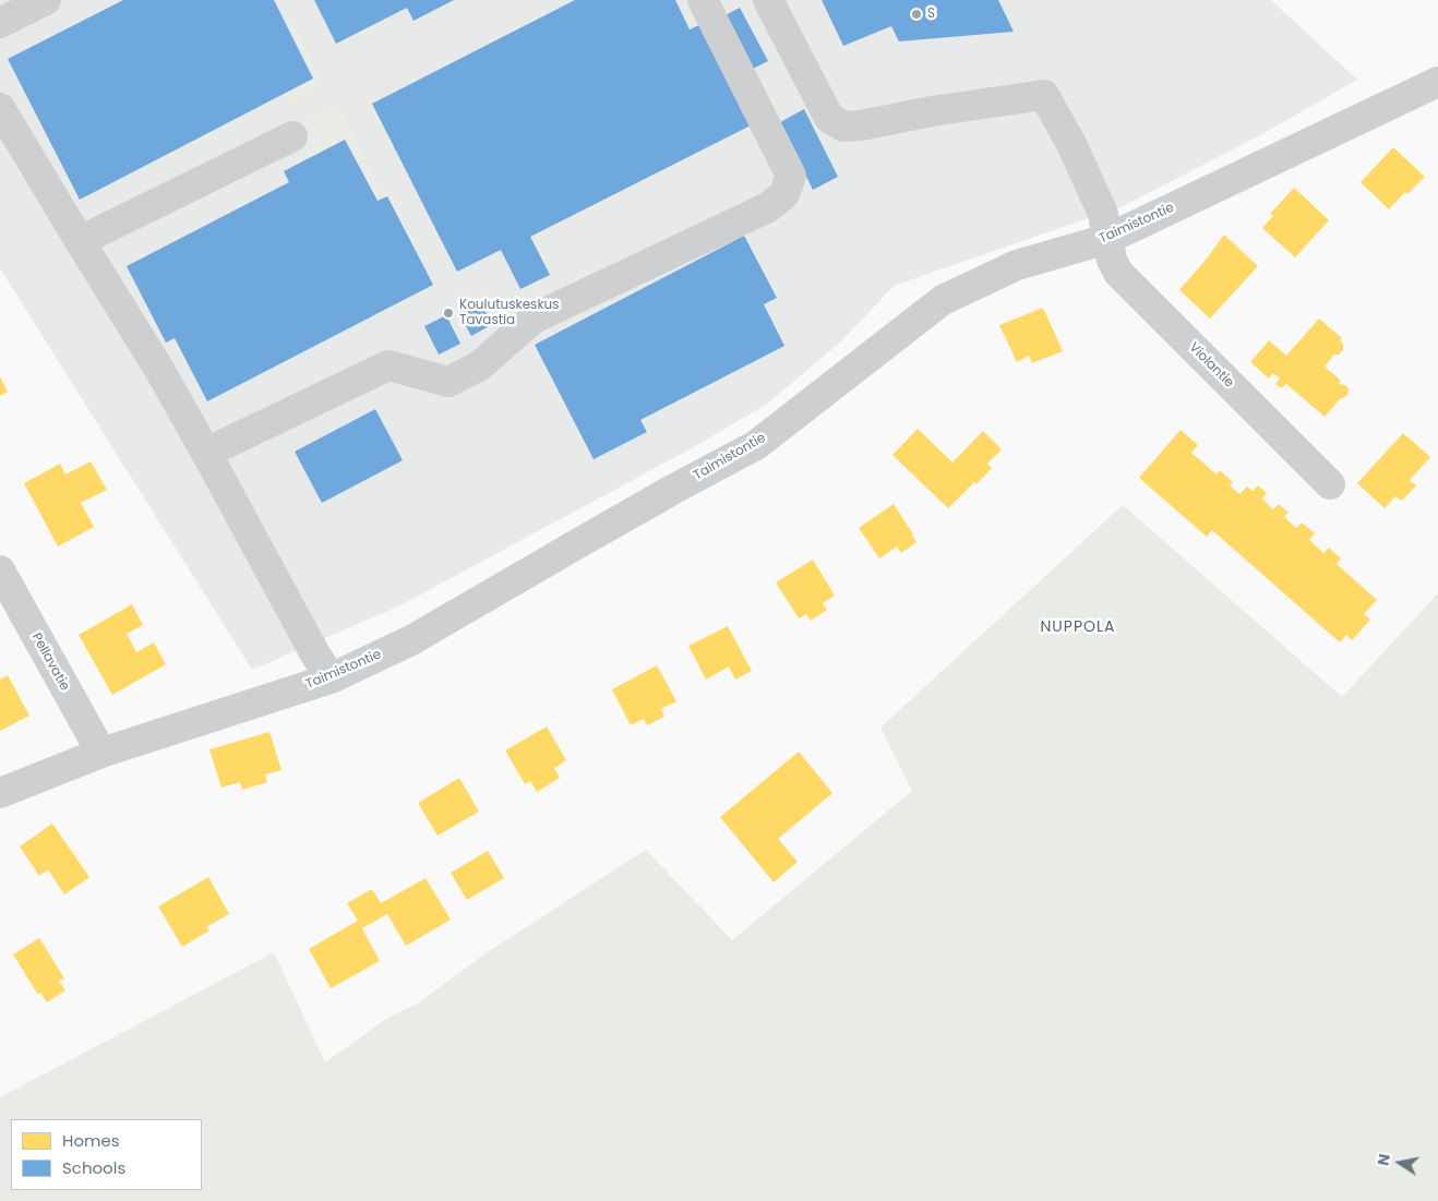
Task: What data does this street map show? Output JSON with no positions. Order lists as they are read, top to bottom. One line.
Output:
{"streets":{"street":["Taimistontie","Violantie","Pellavatie"]},"crossings":[["Taimistontie","Violantie"],["Taimistontie","Pellavatie"]],"districts":["NUPPOLA"],"places":["S","Koulutuskeskus Tavastia"],"legend":["Homes","Schools"],"north":"left"}
